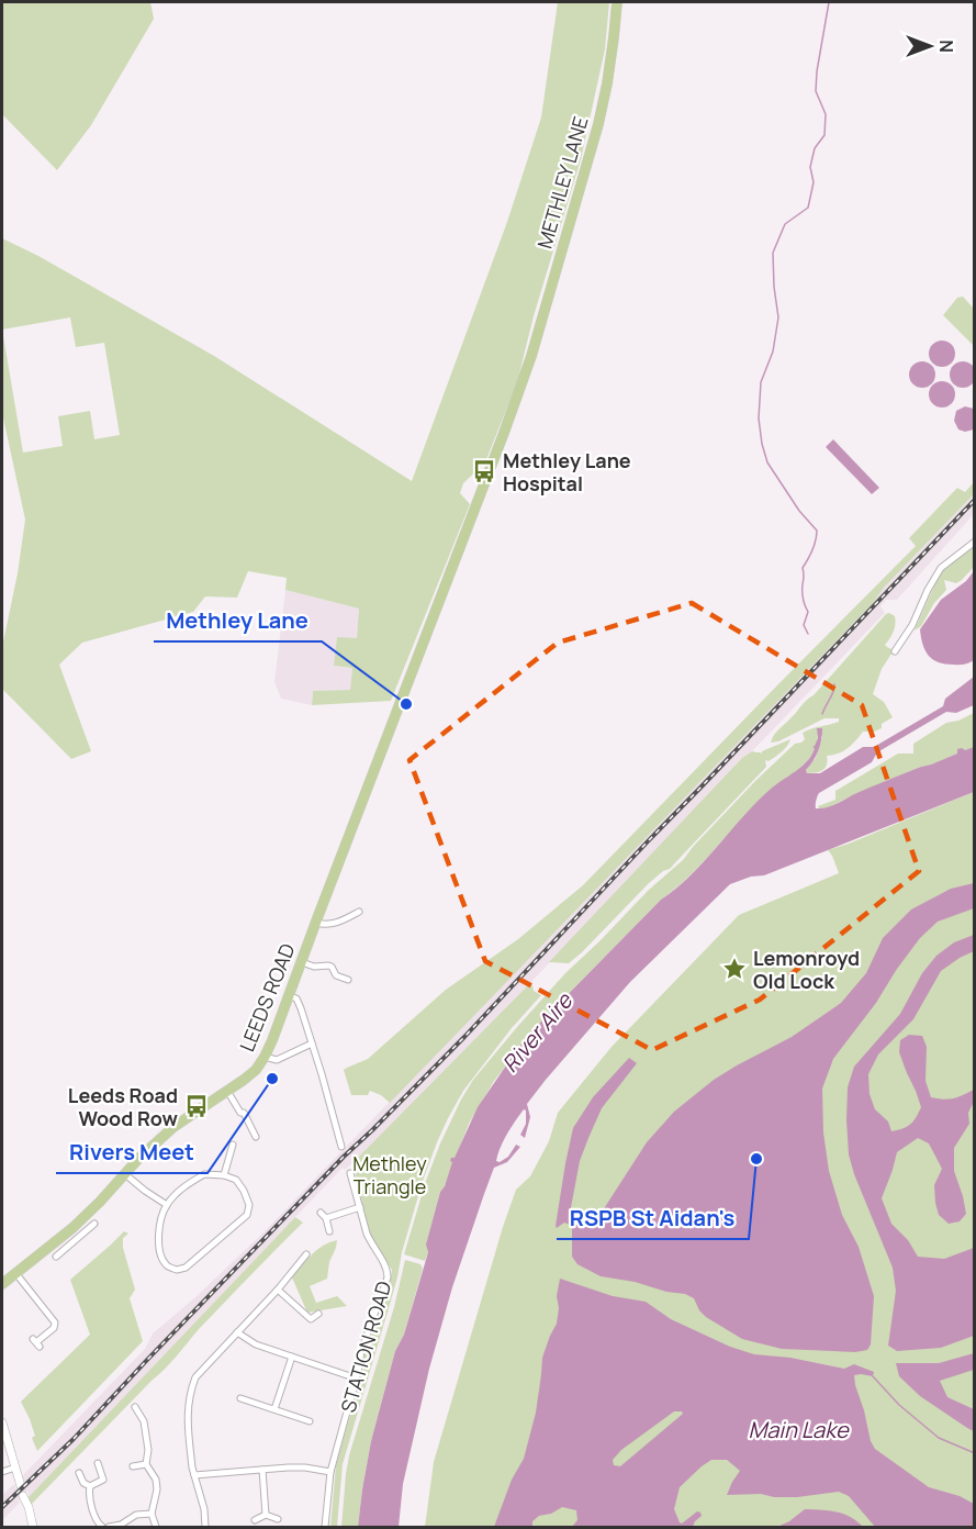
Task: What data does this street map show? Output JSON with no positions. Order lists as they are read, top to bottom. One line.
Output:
{"streets":{"main road":["METHLEY LANE","LEEDS ROAD"],"street":["STATION ROAD"]},"crossings":[["METHLEY LANE","LEEDS ROAD"]],"water":["River Aire","Main Lake"],"parks":["Methley Triangle"],"places":{"bus stop":["Methley Lane Hospital","Leeds Road Wood Row"],"other":["Methley Lane","Rivers Meet","RSPB St Aidan's"],"place":["Lemonroyd Old Lock"]},"north":"right"}
